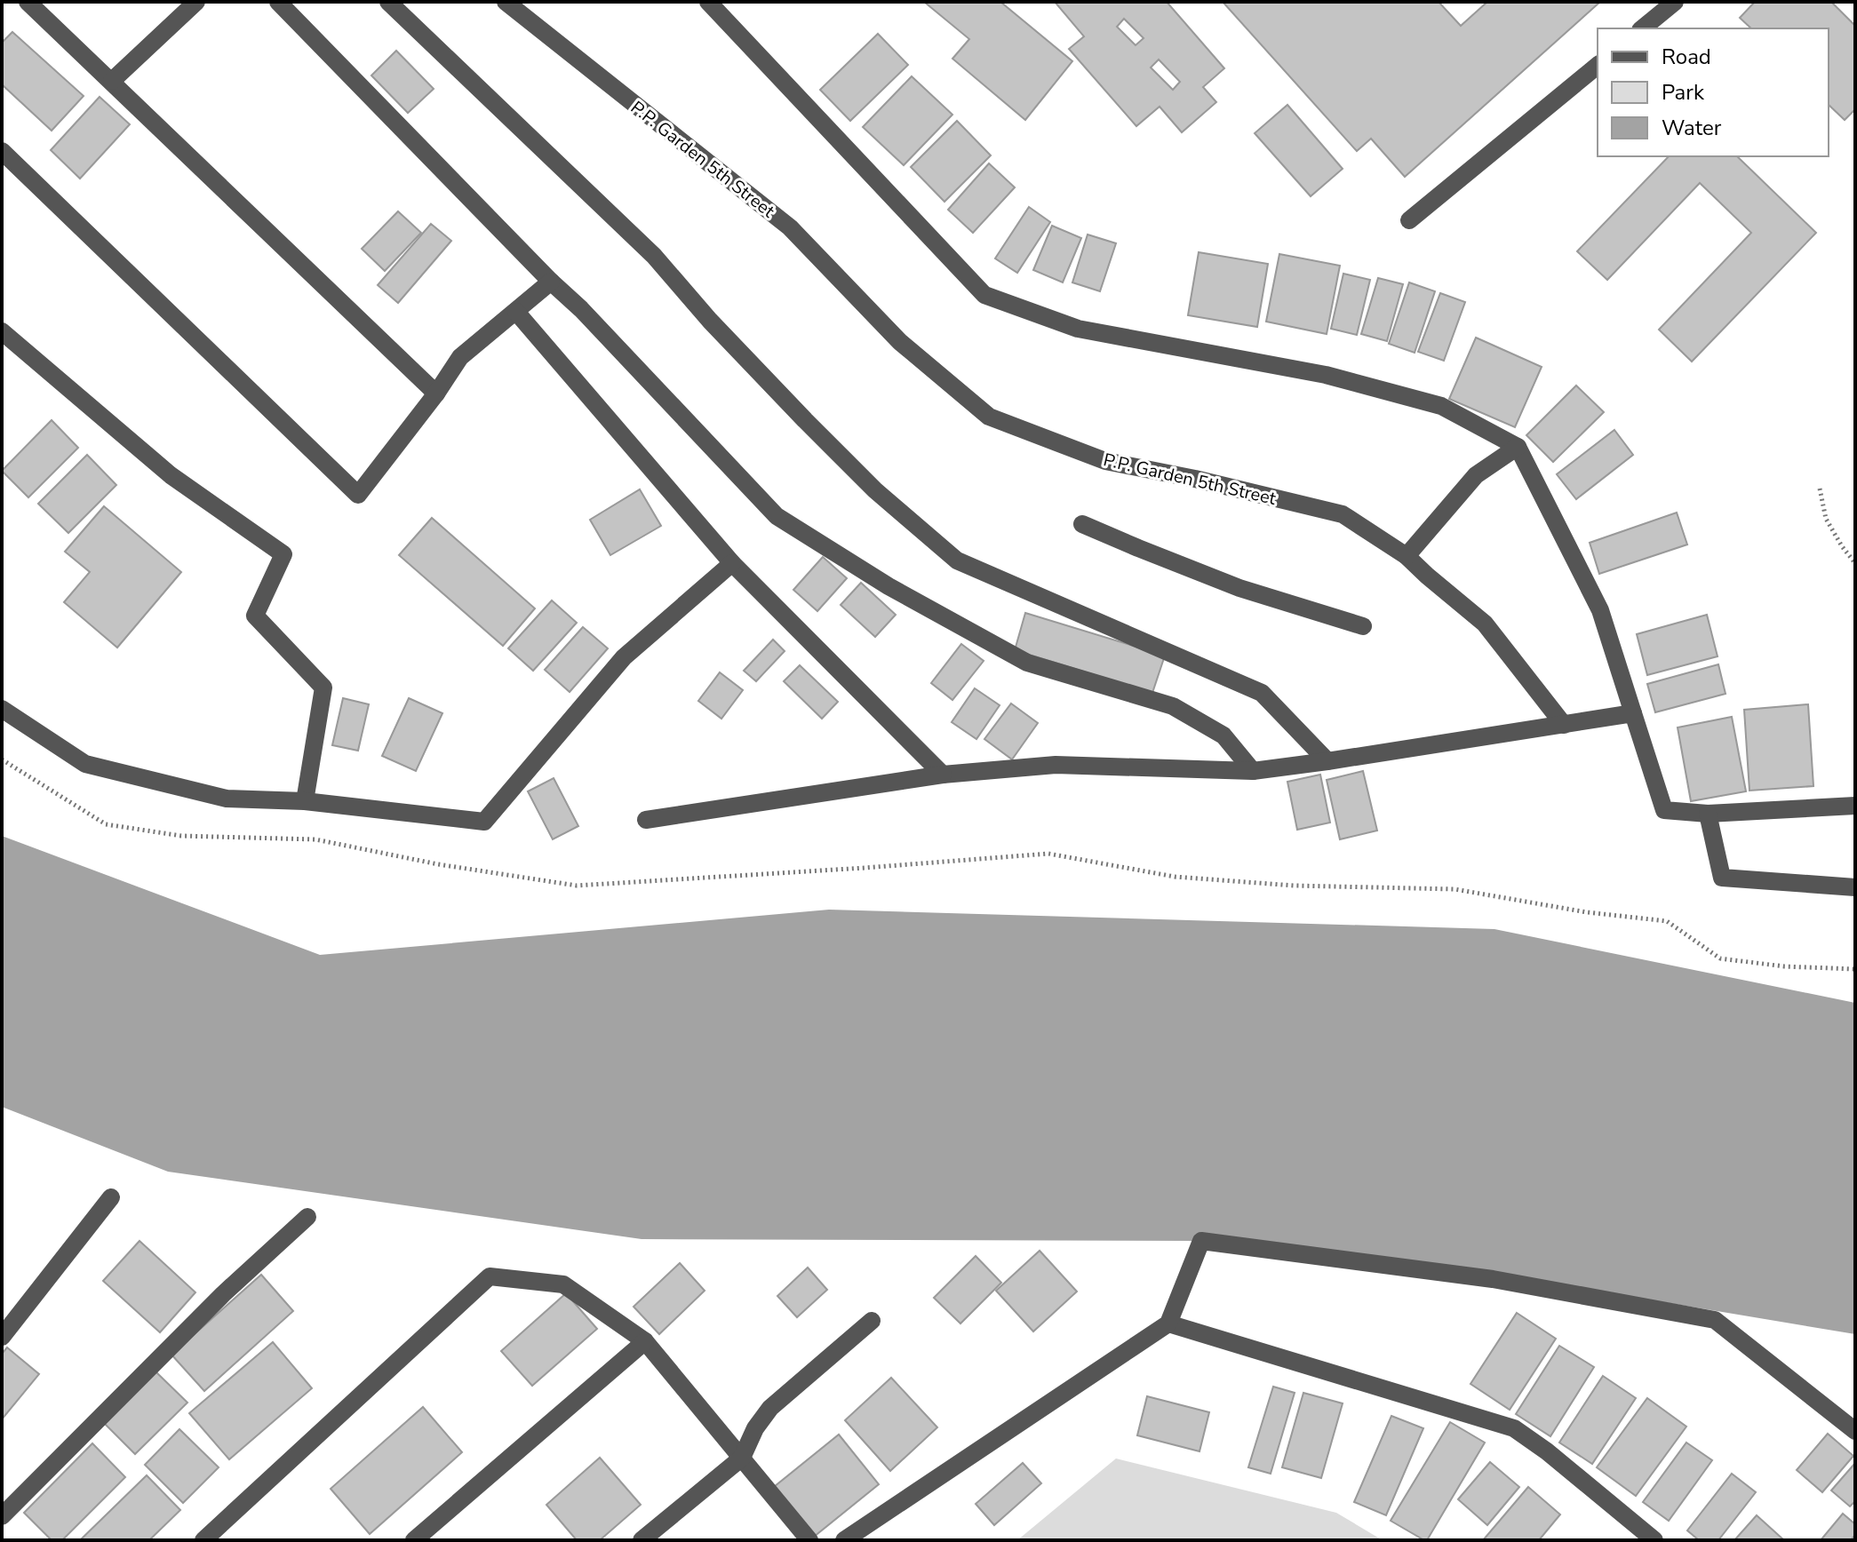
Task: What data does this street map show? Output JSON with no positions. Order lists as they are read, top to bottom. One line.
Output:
{"streets":{"street":["P.P. Garden 5th Street"]},"legend":["Road","Park","Water"]}
